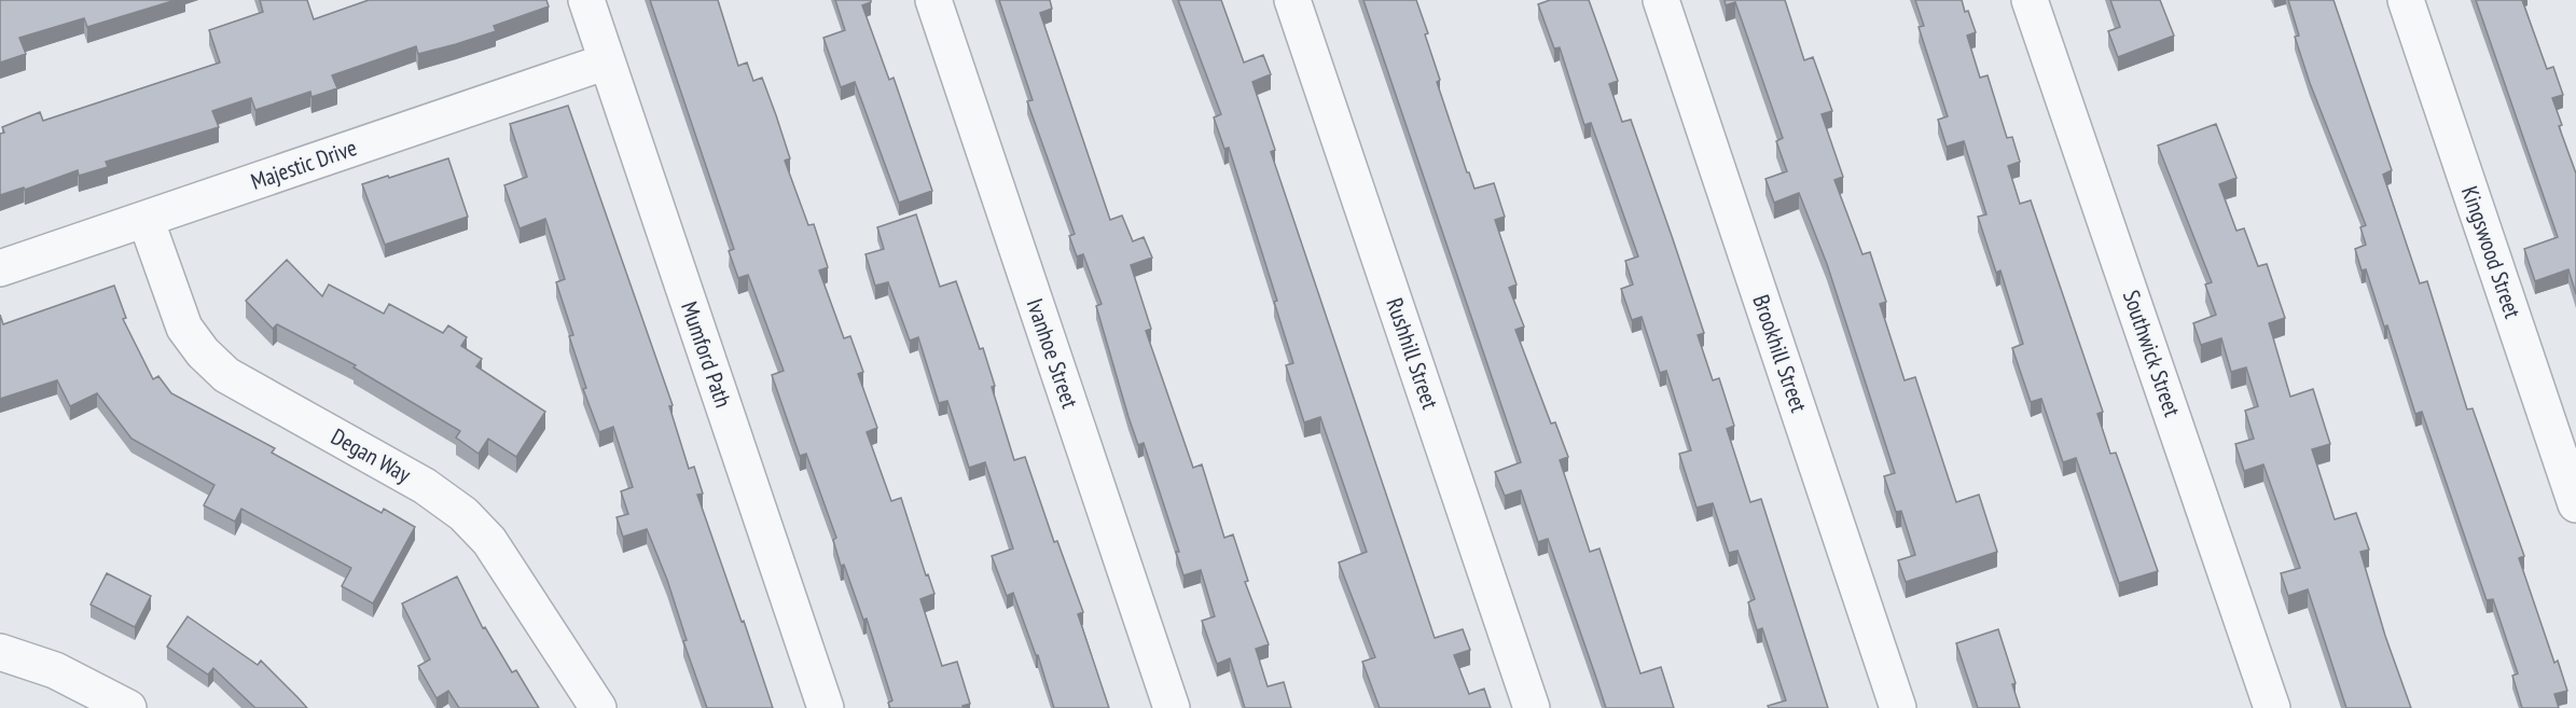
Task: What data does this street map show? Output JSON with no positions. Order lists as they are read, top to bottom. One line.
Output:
{"streets":{"street":["Majestic Drive","Kingswood Street","Ivanhoe Street","Rushhill Street","Brookhill Street","Southwick Street","Mumford Path","Degan Way"]},"crossings":[["Majestic Drive","Mumford Path"],["Majestic Drive","Degan Way"]]}
